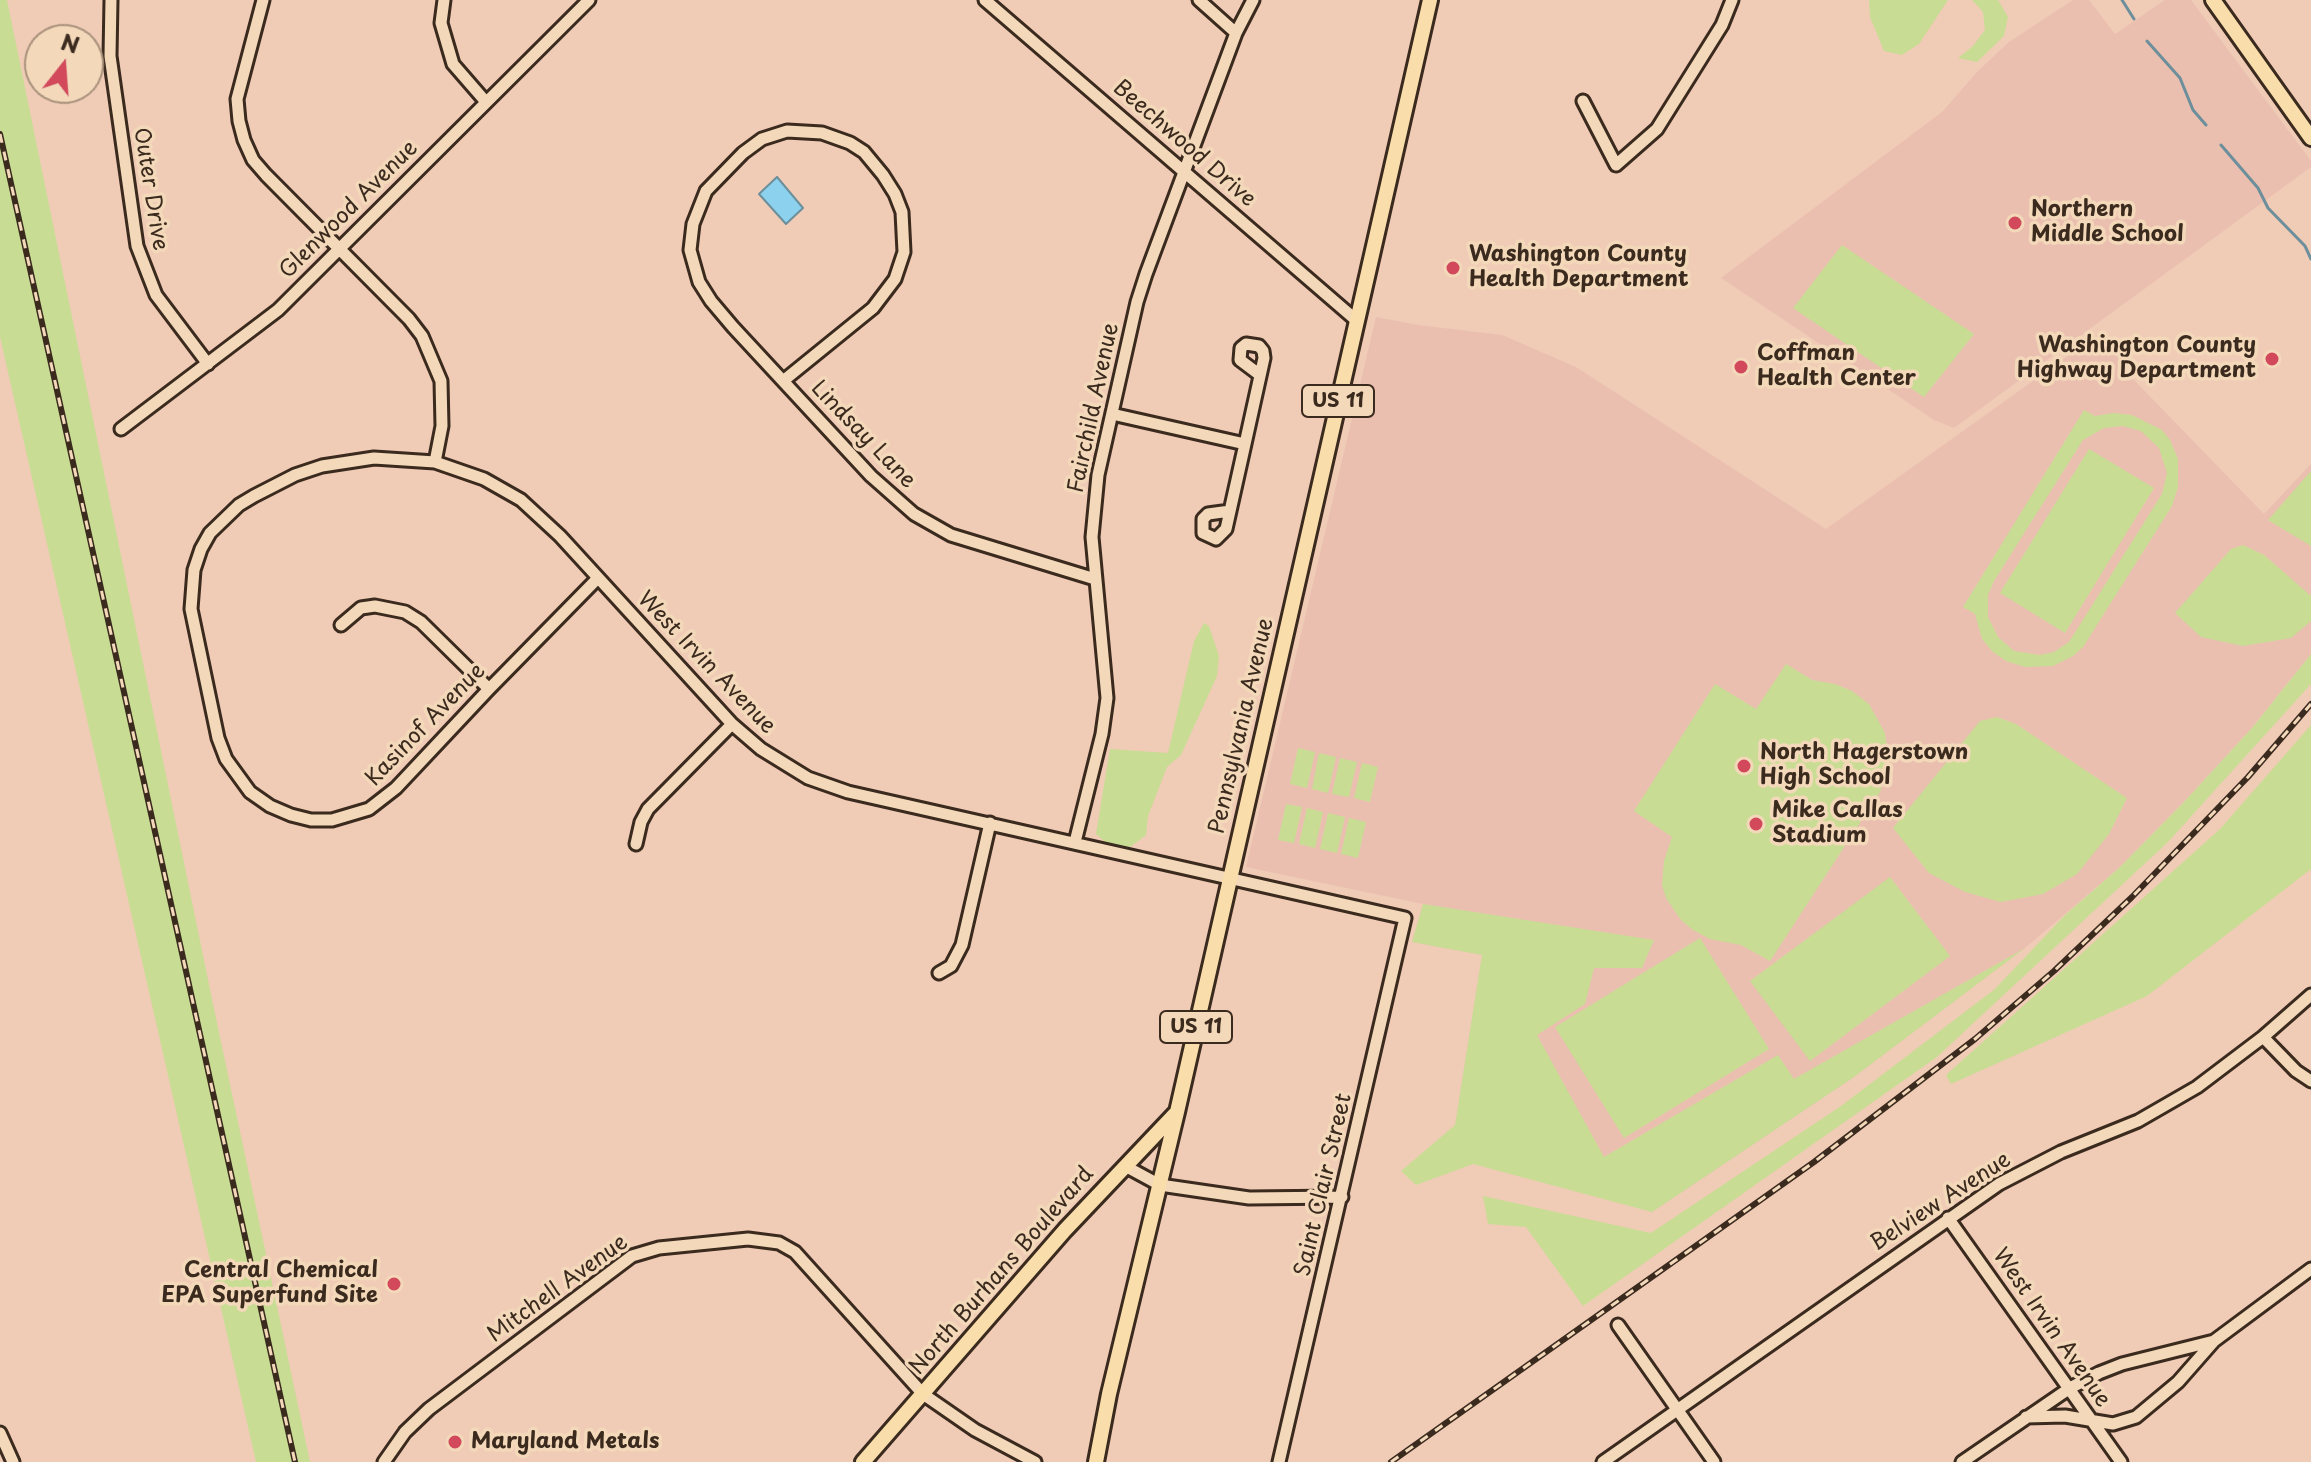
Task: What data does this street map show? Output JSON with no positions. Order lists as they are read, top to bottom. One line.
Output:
{"streets":{"main road":["US 11","Pennsylvania Avenue","North Burhans Boulevard"],"street":["Beechwood Drive","Outer Drive","Glenwood Avenue","Fairchild Avenue","Lindsay Lane","West Irvin Avenue","Kasinof Avenue","Saint Clair Street","Belview Avenue","Mitchell Avenue"]},"crossings":[["Beechwood Drive","Fairchild Avenue"],["Beechwood Drive","Pennsylvania Avenue"],["Outer Drive","Glenwood Avenue"],["Fairchild Avenue","Lindsay Lane"],["Fairchild Avenue","West Irvin Avenue"],["West Irvin Avenue","Kasinof Avenue"],["West Irvin Avenue","Pennsylvania Avenue"],["West Irvin Avenue","Saint Clair Street"],["West Irvin Avenue","Belview Avenue"],["Pennsylvania Avenue","North Burhans Boulevard"],["North Burhans Boulevard","Mitchell Avenue"]],"places":["Northern Middle School","Washington County Health Department","Washington County Highway Department","Coffman Health Center","North Hagerstown High School","Mike Callas Stadium","Central Chemical EPA Superfund Site","Maryland Metals"],"north":"top"}
